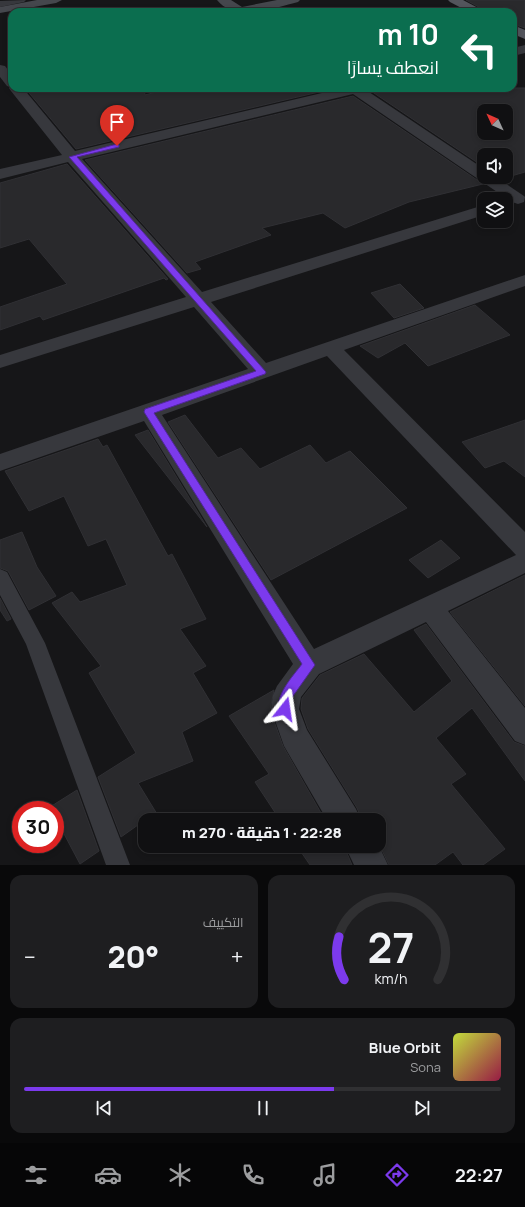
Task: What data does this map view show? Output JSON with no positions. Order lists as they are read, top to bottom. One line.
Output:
{"north":"top left","page":{"turn":["10 m","انعطف يسارًا"],"limit":"30","trip":"22:28 · 1 دقيقة · 270 m","tile":"التكييف","heat":["−","20°","+"],"song":["Blue Orbit","Sona"],"tabs":"22:27","gauge":["27","km/h"]}}
